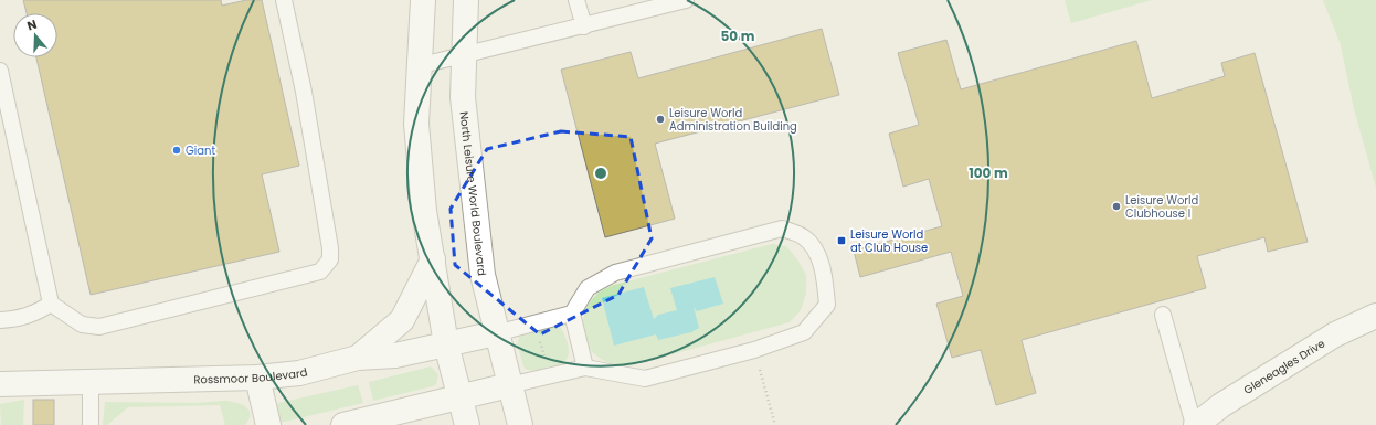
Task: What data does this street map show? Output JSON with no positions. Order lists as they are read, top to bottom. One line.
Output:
{"streets":{"street":["North Leisure World Boulevard","Gleneagles Drive","Rossmoor Boulevard"]},"crossings":[["North Leisure World Boulevard","Rossmoor Boulevard"]],"places":{"other":["Leisure World Administration Building","Giant","Leisure World Clubhouse I"],"transit":["Leisure World at Club House"]},"north":"top","rings":["50 m","100 m"]}
